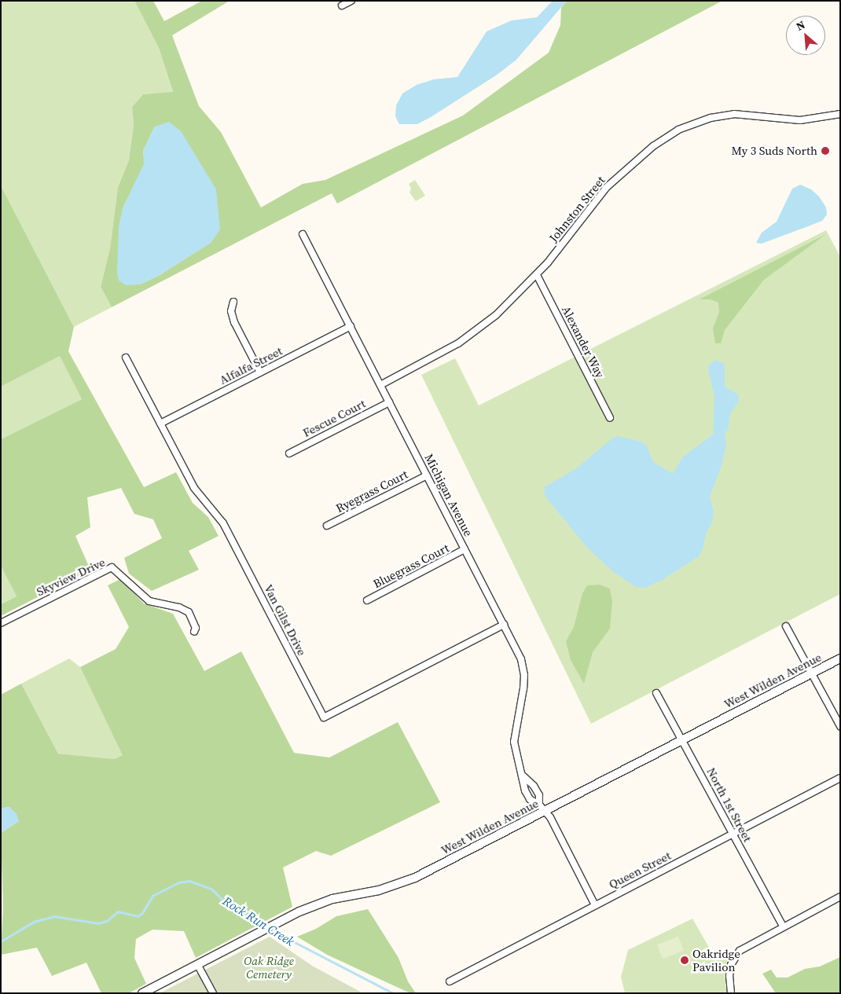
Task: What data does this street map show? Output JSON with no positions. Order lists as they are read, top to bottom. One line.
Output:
{"streets":{"street":["Johnston Street","Alexander Way","Alfalfa Street","Fescue Court","Ryegrass Court","Michigan Avenue","Bluegrass Court","Skyview Drive","Van Gilst Drive","West Wilden Avenue","North 1st Street","Queen Street"]},"crossings":[["Johnston Street","Alexander Way"],["Johnston Street","Michigan Avenue"],["Alfalfa Street","Michigan Avenue"],["Alfalfa Street","Van Gilst Drive"],["Fescue Court","Michigan Avenue"],["Ryegrass Court","Michigan Avenue"],["Michigan Avenue","Bluegrass Court"],["Michigan Avenue","Van Gilst Drive"],["Michigan Avenue","West Wilden Avenue"],["Michigan Avenue","Queen Street"],["West Wilden Avenue","North 1st Street"],["North 1st Street","Queen Street"]],"water":["Rock Run Creek"],"parks":["Oak Ridge Cemetery"],"places":["My 3 Suds North","Oakridge Pavilion"],"north":"top left"}
